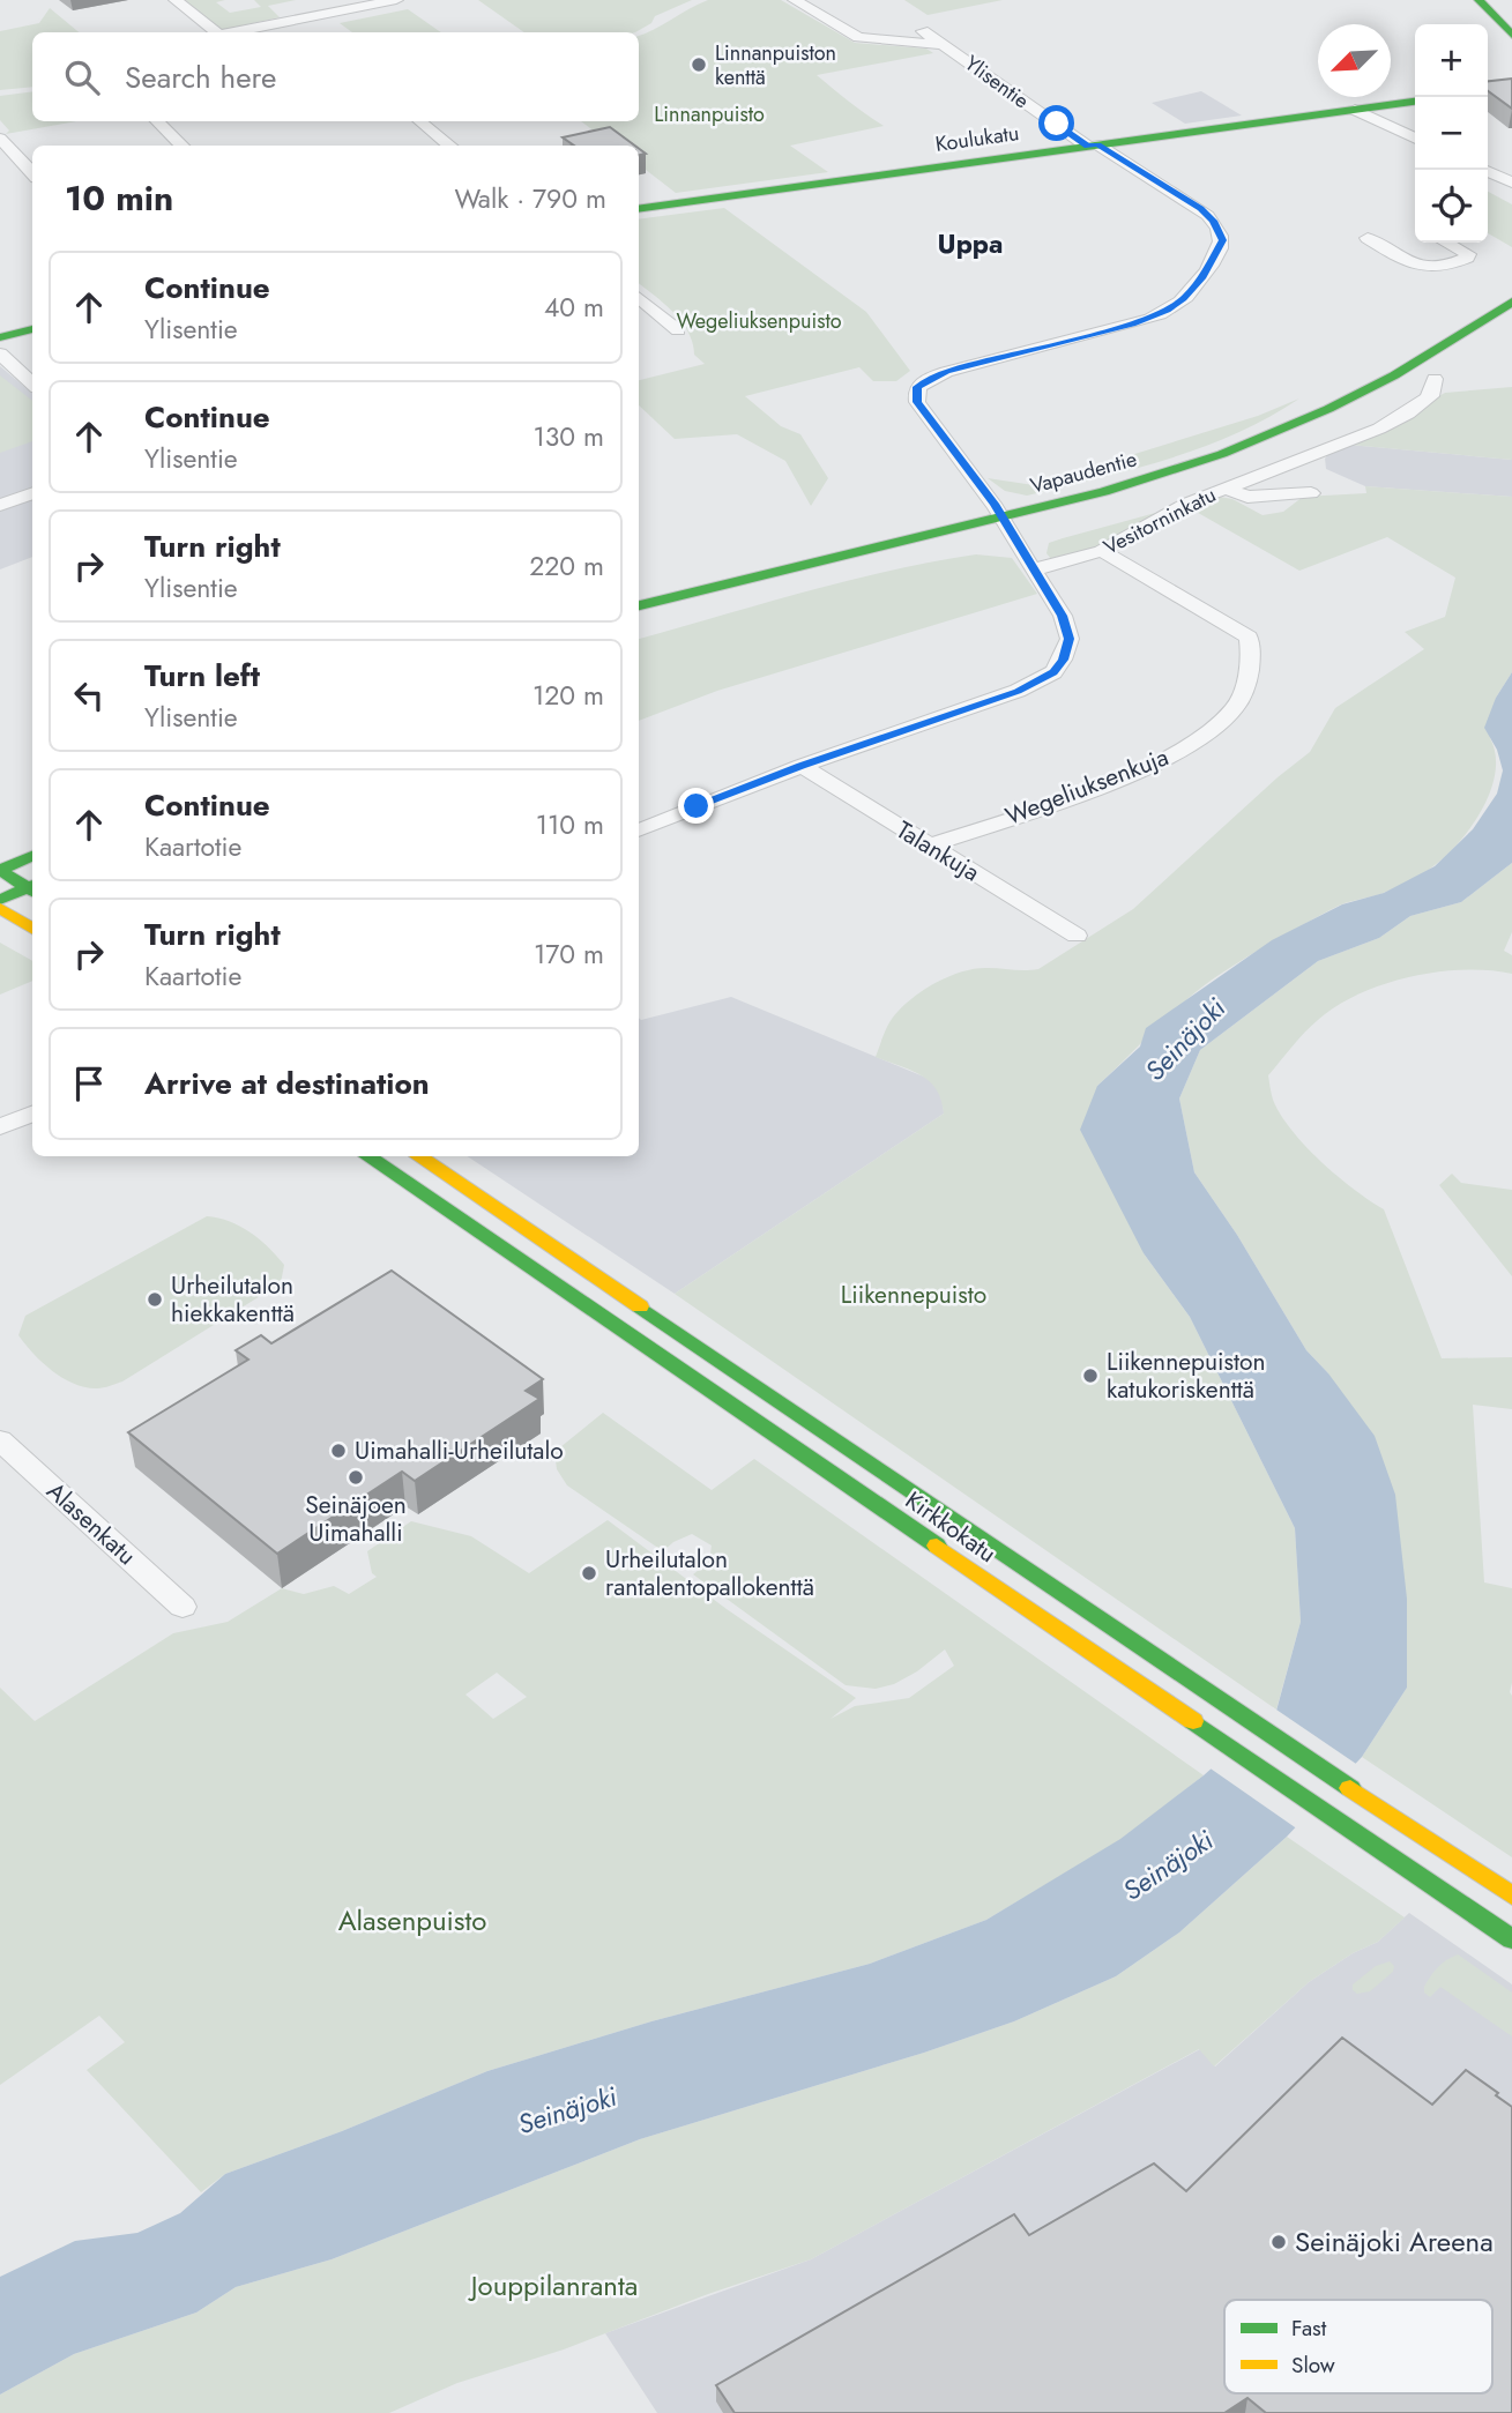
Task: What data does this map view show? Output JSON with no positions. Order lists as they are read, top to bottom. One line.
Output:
{"streets":{"main road":["Koulukatu","Vapaudentie","Kirkkokatu"],"street":["Ylisentie","Vesitorninkatu","Wegeliuksenkuja","Talankuja","Alasenkatu"]},"crossings":[["Ylisentie","Koulukatu"],["Ylisentie","Vapaudentie"],["Vapaudentie","Vesitorninkatu"],["Vesitorninkatu","Wegeliuksenkuja"],["Wegeliuksenkuja","Talankuja"]],"districts":["Uppa"],"water":["Seinäjoki"],"parks":["Linnanpuisto","Wegeliuksenpuisto","Liikennepuisto","Alasenpuisto","Jouppilanranta"],"places":["Linnanpuiston kenttä","Urheilutalon hiekkakenttä","Liikennepuiston katukoriskenttä","Uimahalli-Urheilutalo","Seinäjoen Uimahalli","Urheilutalon rantalentopallokenttä","Seinäjoki Areena"],"legend":["Fast","Slow"],"north":"bottom left","page":{"map_buttons":["+","−"],"search":"Search here","heading":["10 min","Walk · 790 m"],"list":[["Continue","Ylisentie","40 m"],["Continue","Ylisentie","130 m"],["Turn right","Ylisentie","220 m"],["Turn left","Ylisentie","120 m"],["Continue","Kaartotie","110 m"],["Turn right","Kaartotie","170 m"],"Arrive at destination"]}}
